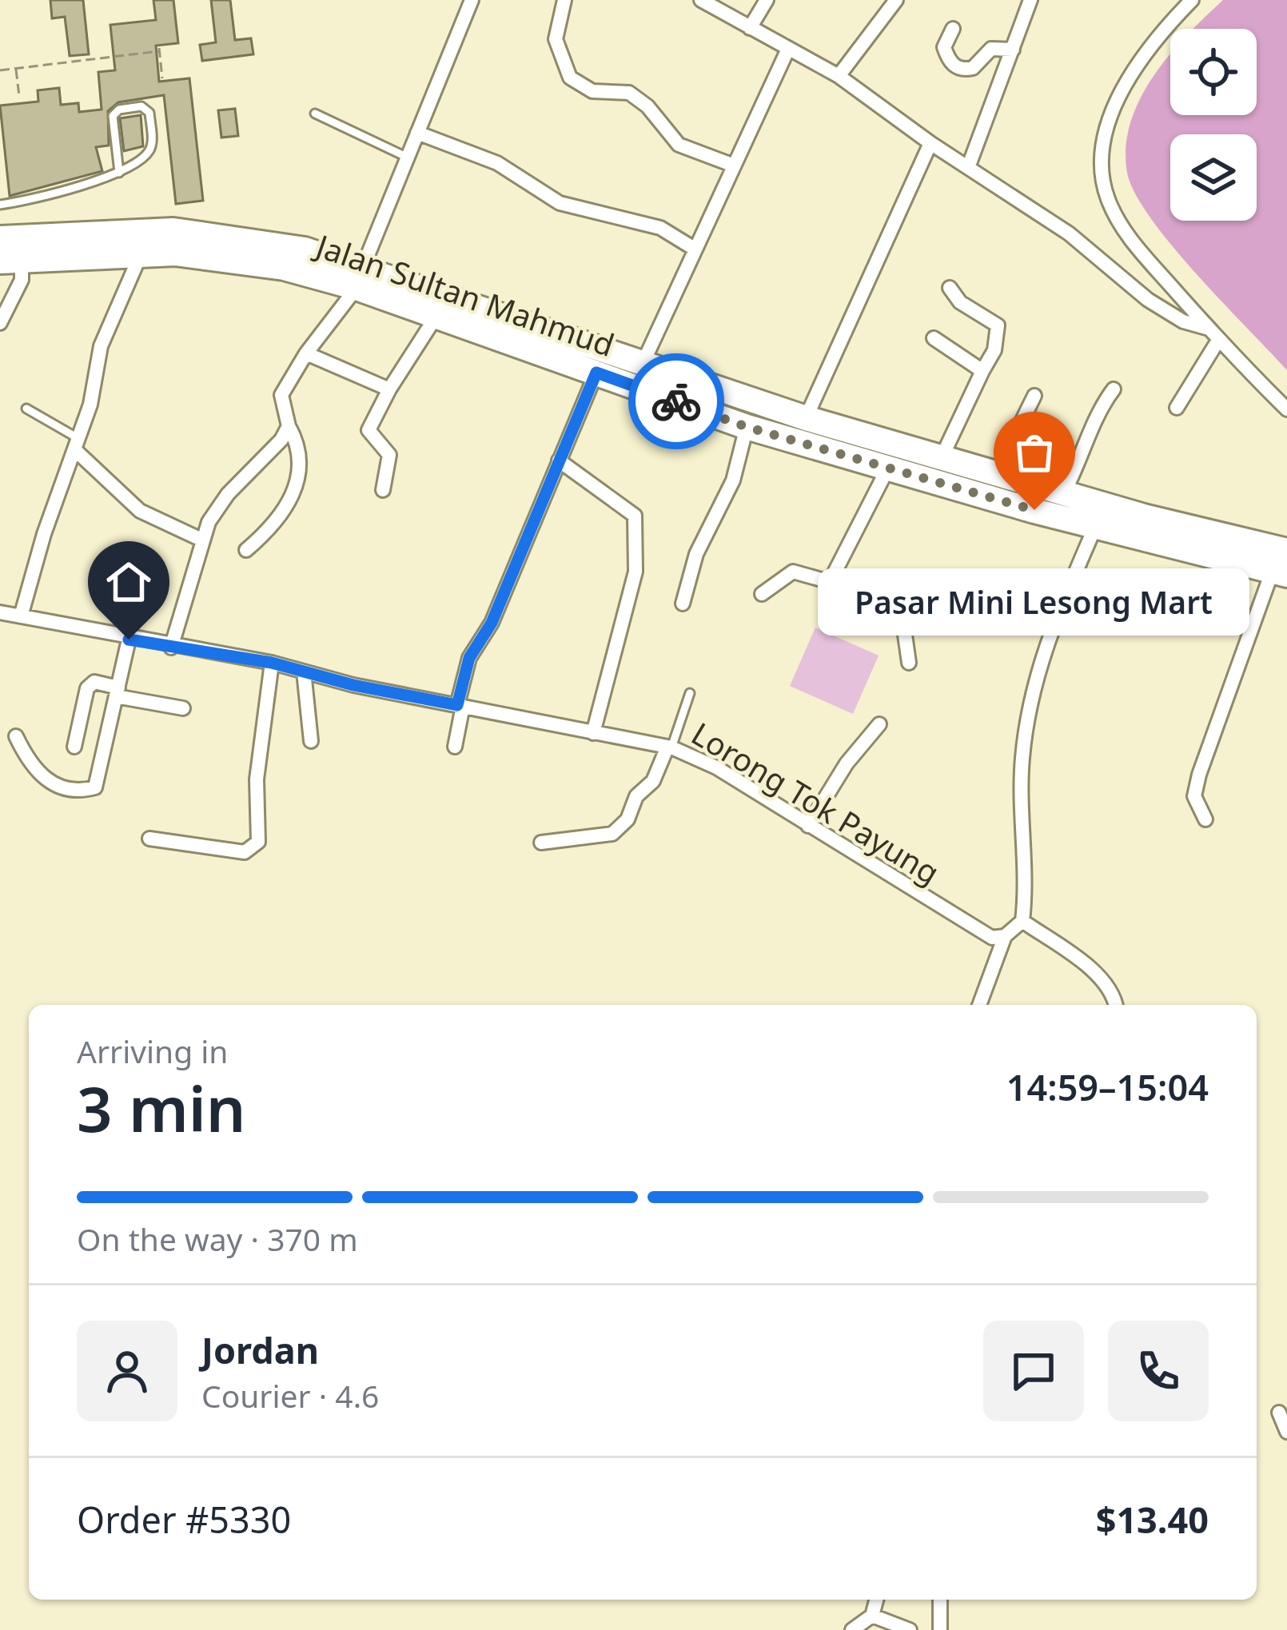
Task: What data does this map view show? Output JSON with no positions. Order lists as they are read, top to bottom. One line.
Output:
{"streets":{"highway":["Jalan Sultan Mahmud"],"street":["Lorong Tok Payung"]},"places":["Pasar Mini Lesong Mart"],"page":{"bubble":"Pasar Mini Lesong Mart","heading":["3 min","Arriving in","14:59–15:04"],"panel":["Jordan","Courier · 4.6","Order #5330","$13.40"],"bar":"On the way · 370 m"}}
